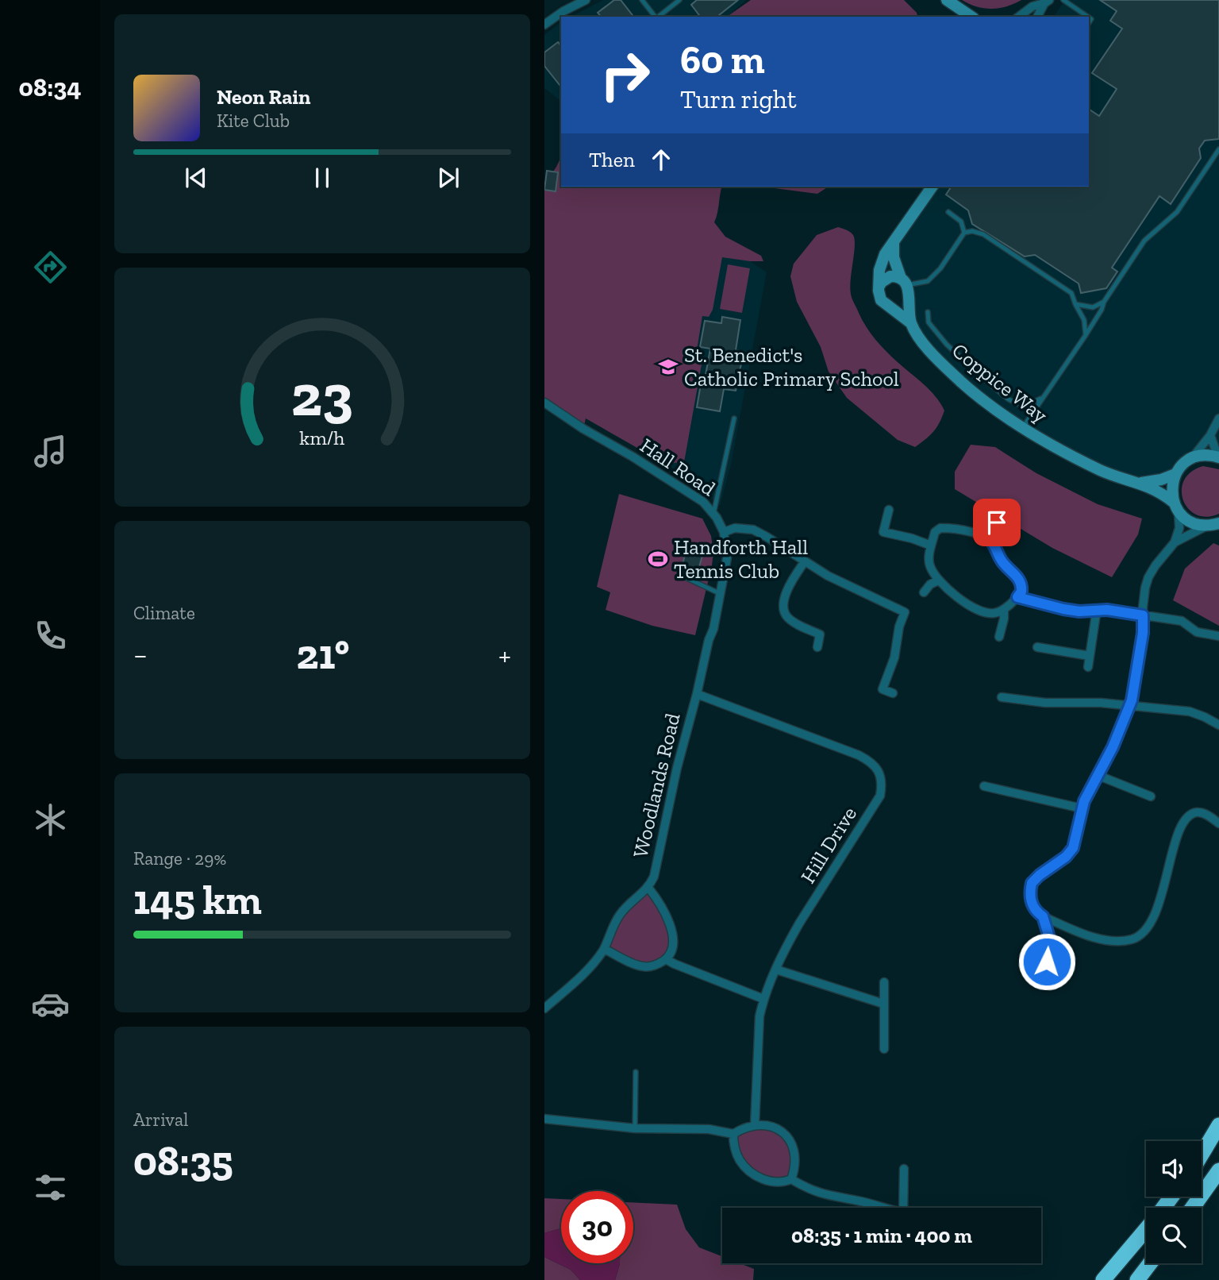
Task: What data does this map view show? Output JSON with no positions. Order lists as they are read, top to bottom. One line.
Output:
{"streets":{"street":["Coppice Way","Hall Road","Woodlands Road","Hill Drive"]},"crossings":[["Hall Road","Woodlands Road"],["Woodlands Road","Hill Drive"]],"places":{"school or university":["St. Benedict's Catholic Primary School"],"sports":["Handforth Hall Tennis Club"]},"page":{"tabs":"08:34","turn":["60 m","Turn right"],"song":["Neon Rain","Kite Club"],"then":"Then","tile":["Climate",["Range · 29%","145 km"],["Arrival","08:35"]],"heat":["−","21°","+"],"limit":"30","trip":"08:35 · 1 min · 400 m","gauge":["23","km/h"]}}
